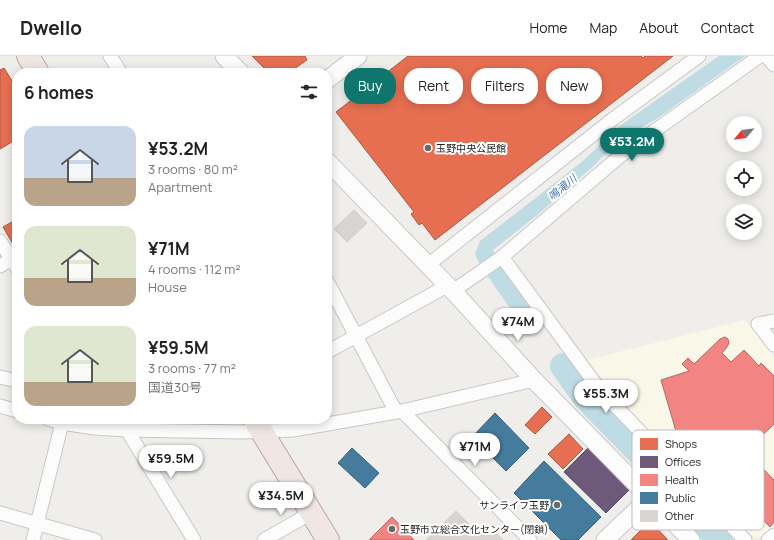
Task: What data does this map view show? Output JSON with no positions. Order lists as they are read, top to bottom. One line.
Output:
{"water":["鳴滝川"],"places":["玉野中央公民館","サンライフ玉野","玉野市立総合文化センター(閉鎖)"],"legend":["Shops","Offices","Health","Public","Other"],"north":"bottom left","page":{"header":"Dwello","nav":["Home","Map","About","Contact"],"chip":["Buy","Rent","Filters","New"],"heading":"6 homes","list":[{"name":"¥53.2M","note":"3 rooms · 80 m² · Apartment"},{"name":"¥71M","note":"4 rooms · 112 m² · House"},{"name":"¥59.5M","note":"3 rooms · 77 m² · 国道30号"}],"price":["¥53.2M","¥74M","¥55.3M","¥71M","¥59.5M","¥34.5M"]}}
